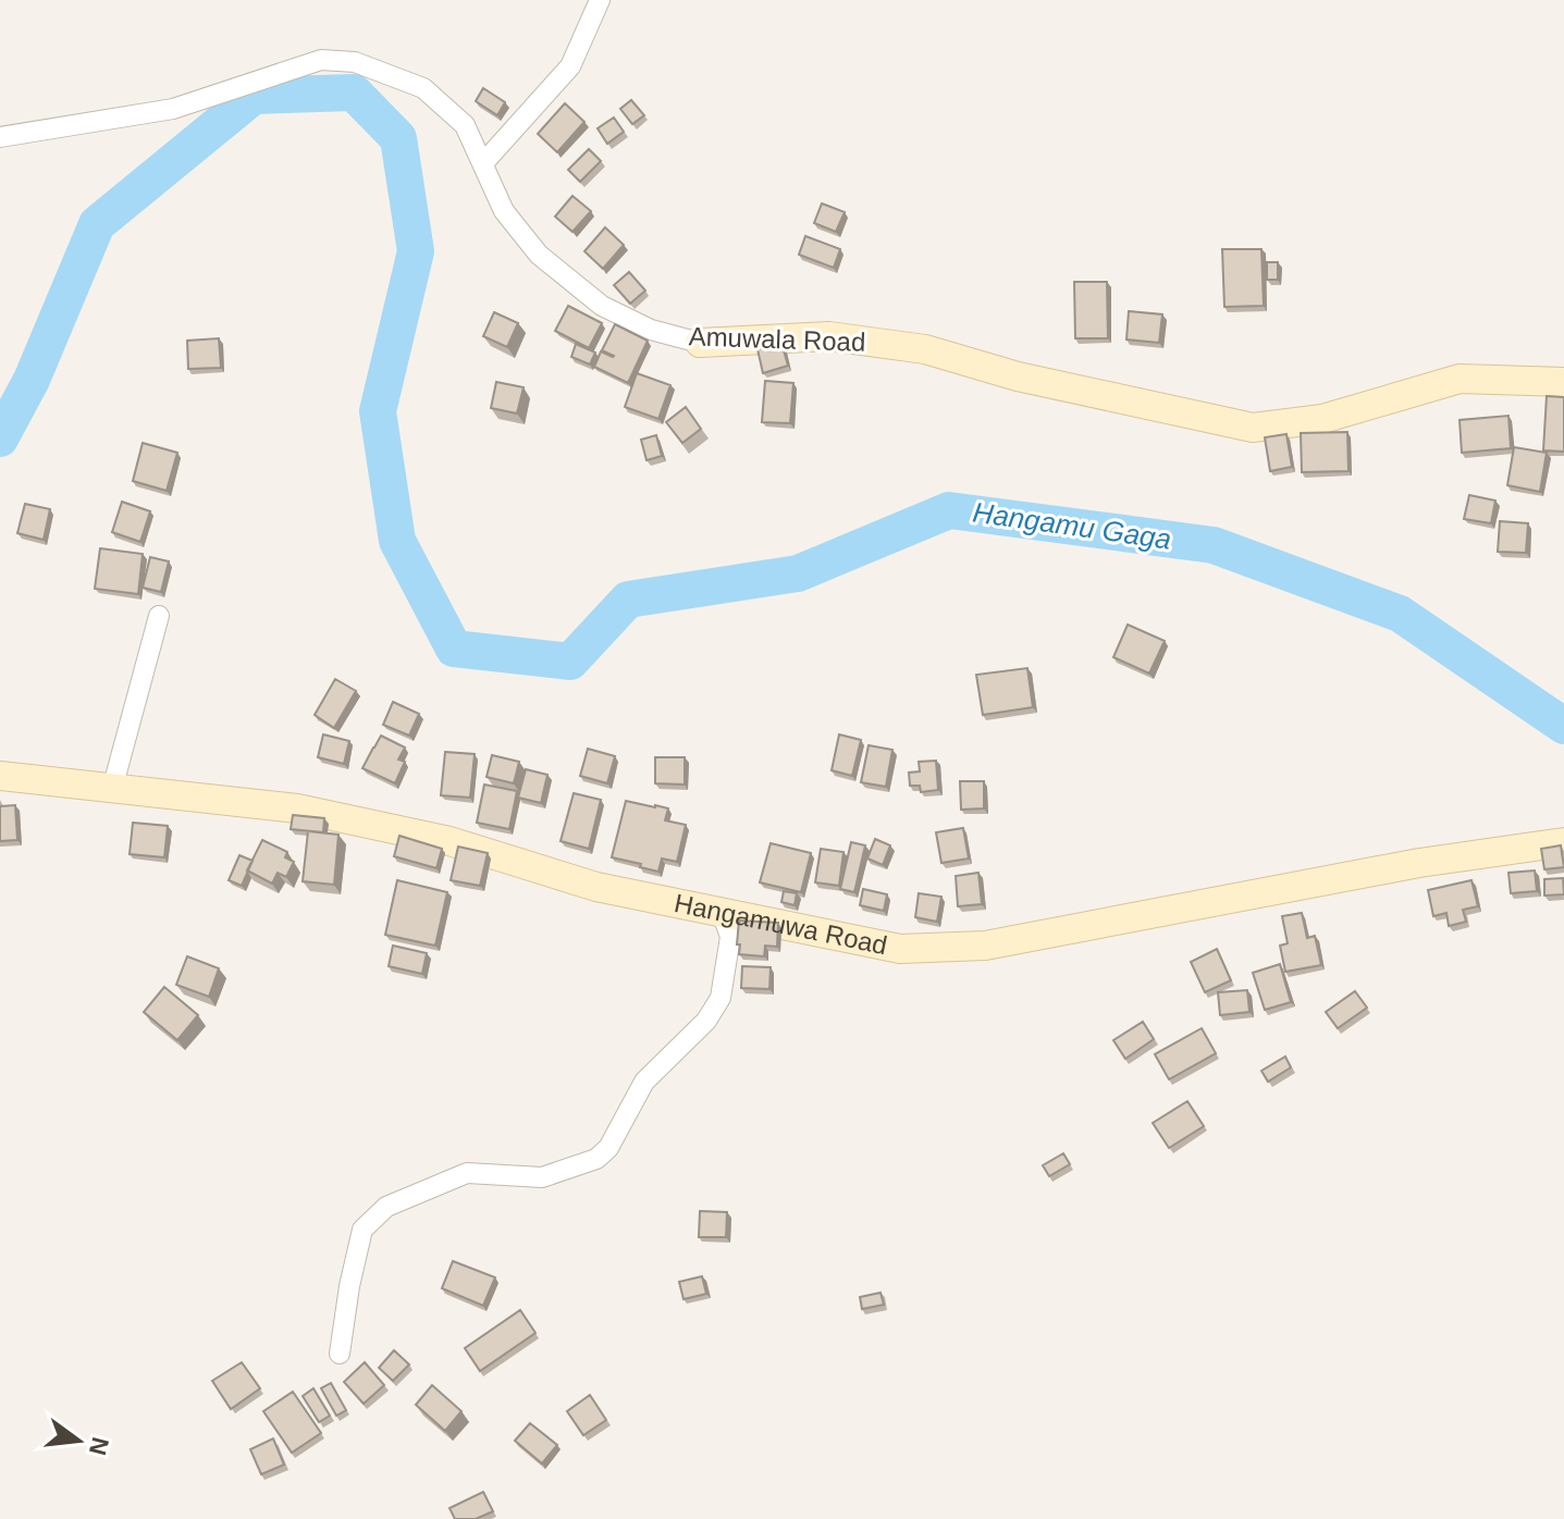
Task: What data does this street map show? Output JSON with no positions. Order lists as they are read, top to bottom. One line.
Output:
{"streets":{"street":["Amuwala Road","Hangamuwa Road"]},"water":["Hangamu Gaga"],"north":"right"}
